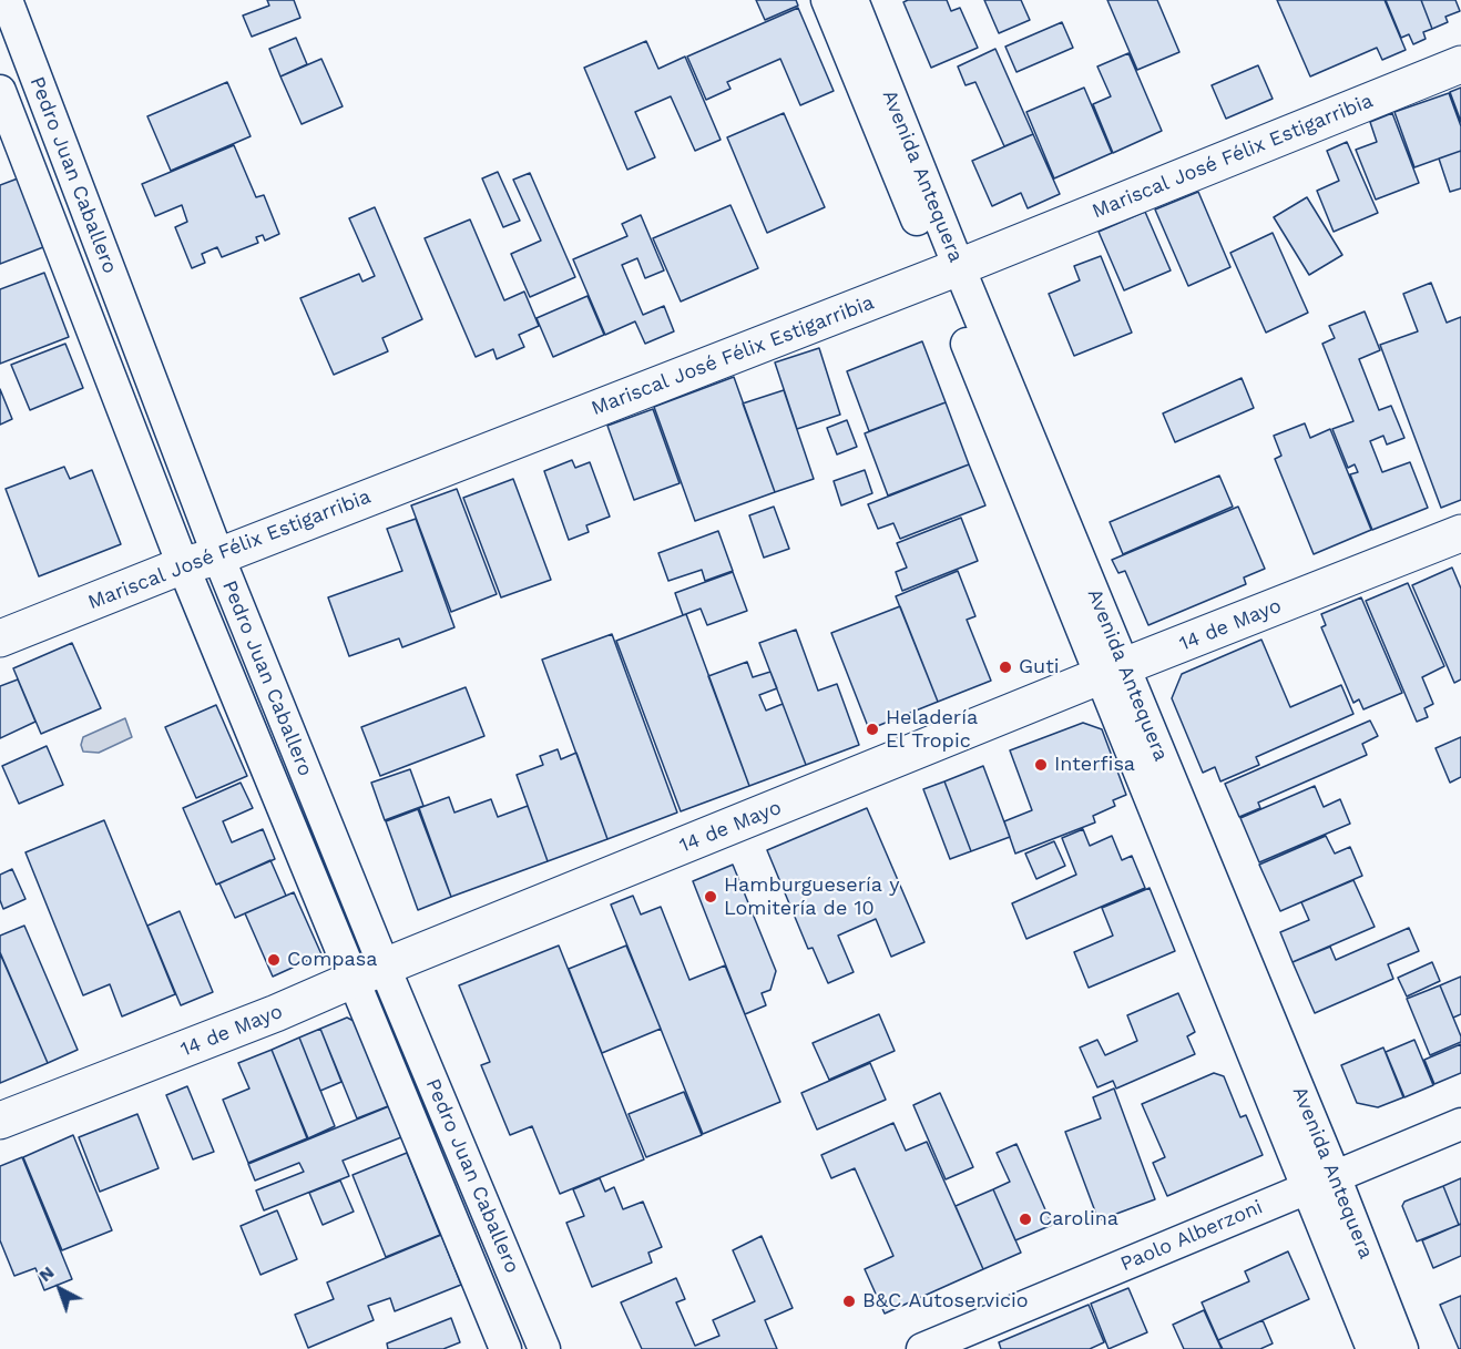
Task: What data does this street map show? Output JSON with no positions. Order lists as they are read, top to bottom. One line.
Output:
{"streets":{"main road":["Mariscal José Félix Estigarribia","14 de Mayo"],"street":["Pedro Juan Caballero","Avenida Antequera","Paolo Alberzoni"]},"crossings":[["Mariscal José Félix Estigarribia","Pedro Juan Caballero"],["Mariscal José Félix Estigarribia","Avenida Antequera"],["Pedro Juan Caballero","14 de Mayo"],["Avenida Antequera","14 de Mayo"],["Avenida Antequera","Paolo Alberzoni"]],"places":["Guti","Heladería El Tropic","Interfisa","Hamburguesería y Lomitería de 10","Compasa","Carolina","B&C Autoservicio"],"north":"top left"}
